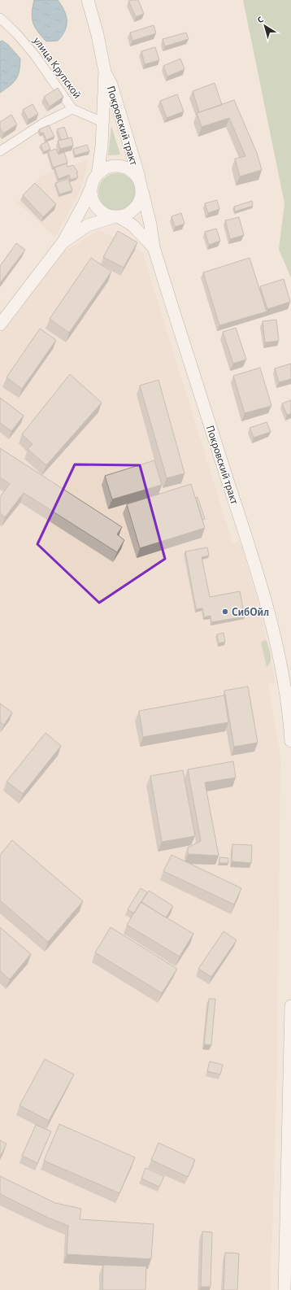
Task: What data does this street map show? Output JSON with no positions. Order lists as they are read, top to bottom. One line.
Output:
{"streets":{"main road":["Покровский тракт"],"street":["улица Крупской"]},"places":["СибОйл"],"north":"top left"}
